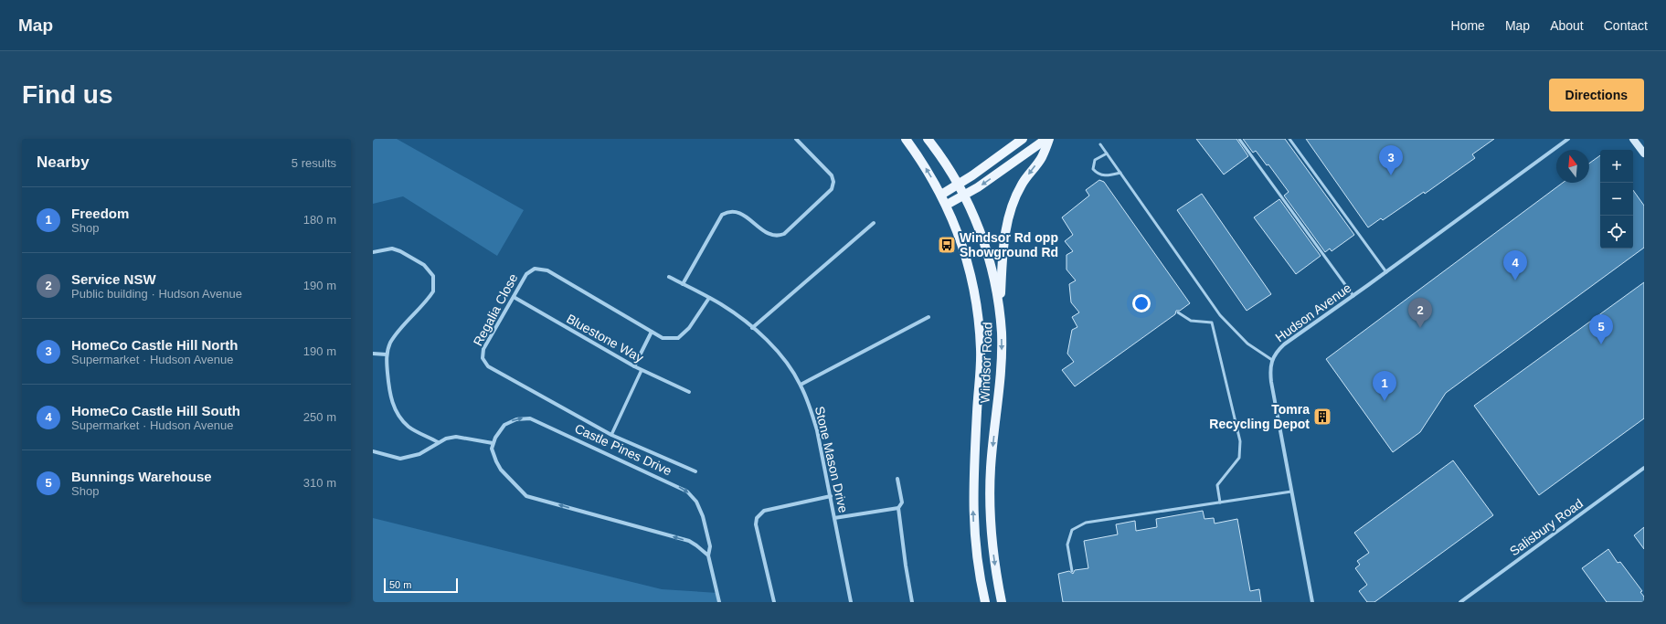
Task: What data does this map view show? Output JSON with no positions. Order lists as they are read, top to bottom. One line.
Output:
{"streets":{"main road":["Windsor Road"],"street":["Regalia Close","Hudson Avenue","Bluestone Way","Castle Pines Drive","Stone Mason Drive","Salisbury Road"]},"crossings":[["Regalia Close","Bluestone Way"],["Regalia Close","Stone Mason Drive"]],"one_way":["Castle Pines Drive"],"places":{"bus stop":["Windsor Rd opp Showground Rd"],"building":["Tomra Recycling Depot"]},"scale_bar":"50 m","north":"top","page":{"header":"Map","nav":["Home","Map","About","Contact"],"buttons":"Directions","title":"Find us","heading":["Nearby","5 results"],"pins":["3","4","2","5","1"],"map_buttons":["+","−"],"list":[{"mark":"1","name":"Freedom","note":"Shop","value":"180 m"},{"mark":"2","name":"Service NSW","note":"Public building · Hudson Avenue","value":"190 m"},{"mark":"3","name":"HomeCo Castle Hill North","note":"Supermarket · Hudson Avenue","value":"190 m"},{"mark":"4","name":"HomeCo Castle Hill South","note":"Supermarket · Hudson Avenue","value":"250 m"},{"mark":"5","name":"Bunnings Warehouse","note":"Shop","value":"310 m"}],"scale":"50 m"}}
